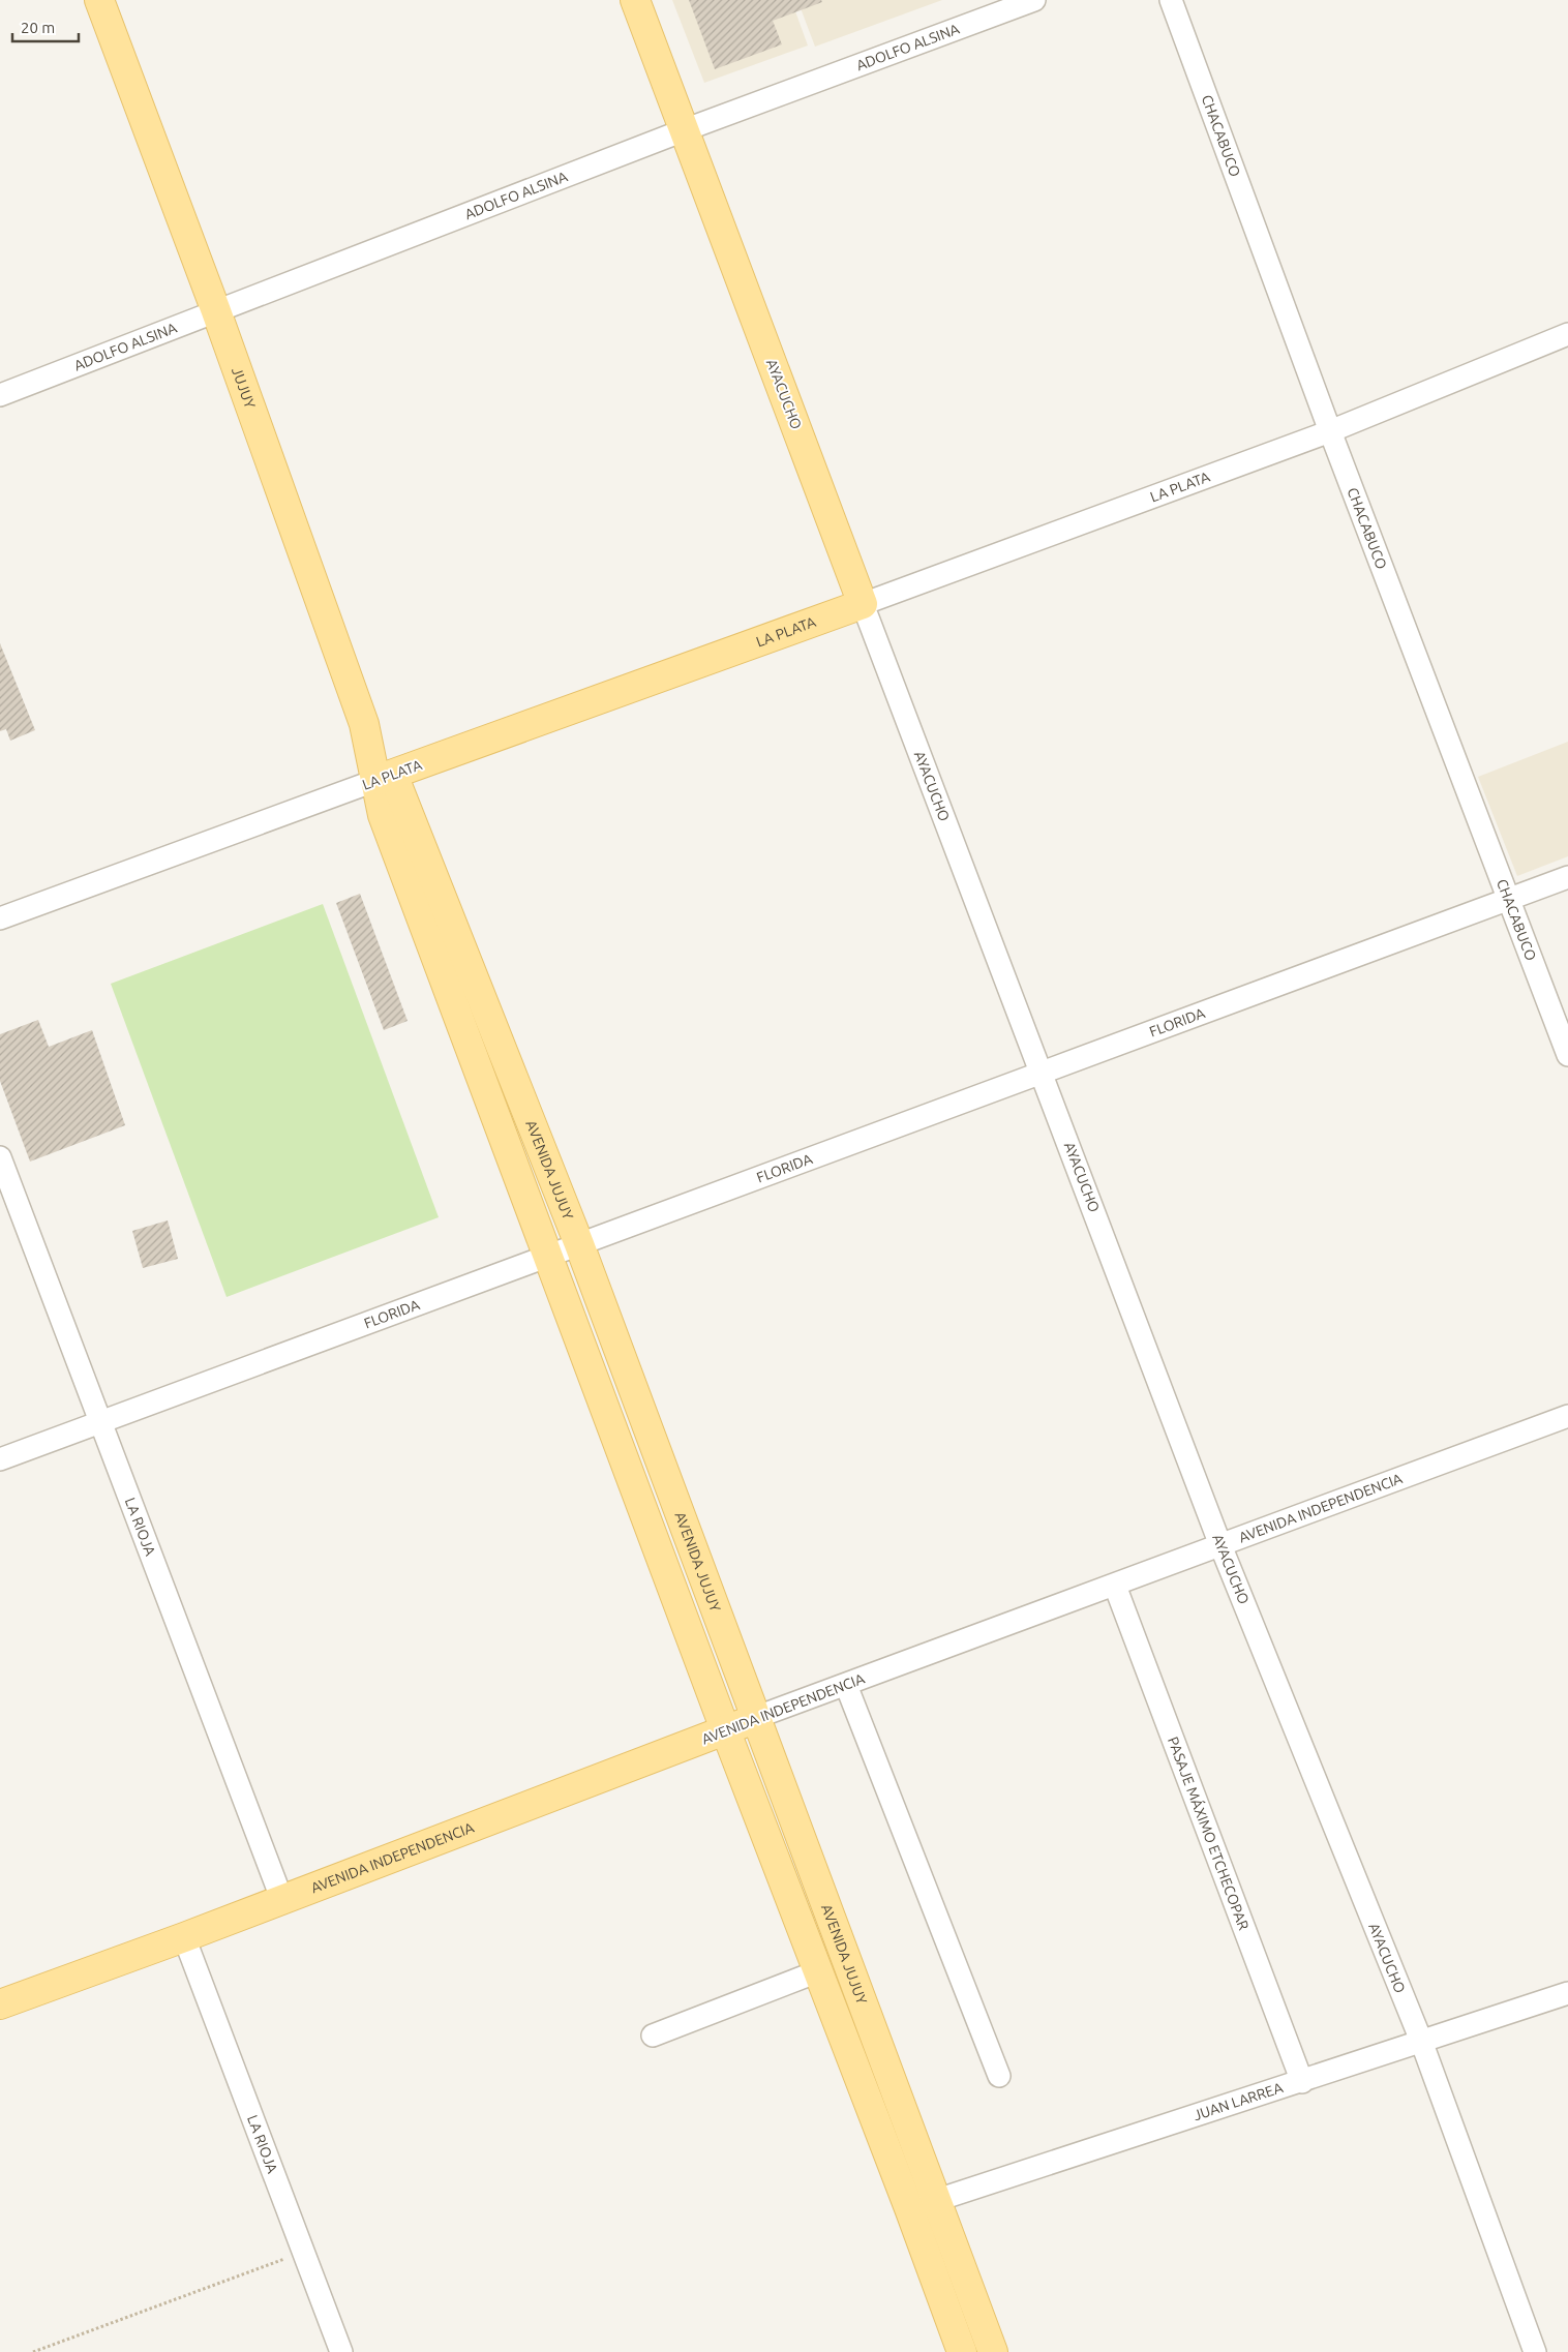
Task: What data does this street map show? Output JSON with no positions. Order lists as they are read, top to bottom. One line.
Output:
{"streets":{"main road":["JUJUY","AYACUCHO","LA PLATA","AVENIDA JUJUY","AVENIDA INDEPENDENCIA"],"street":["ADOLFO ALSINA","CHACABUCO","FLORIDA","LA RIOJA","PASAJE MÁXIMO ETCHECOPAR","JUAN LARREA"]},"crossings":[["ADOLFO ALSINA","JUJUY"],["ADOLFO ALSINA","AYACUCHO"],["CHACABUCO","LA PLATA"],["CHACABUCO","FLORIDA"],["JUJUY","LA PLATA"],["JUJUY","AVENIDA JUJUY"],["AYACUCHO","LA PLATA"],["AYACUCHO","FLORIDA"],["AYACUCHO","AVENIDA INDEPENDENCIA"],["AYACUCHO","JUAN LARREA"],["LA PLATA","AVENIDA JUJUY"],["FLORIDA","AVENIDA JUJUY"],["FLORIDA","LA RIOJA"],["AVENIDA JUJUY","AVENIDA INDEPENDENCIA"],["AVENIDA JUJUY","JUAN LARREA"],["AVENIDA INDEPENDENCIA","LA RIOJA"],["AVENIDA INDEPENDENCIA","PASAJE MÁXIMO ETCHECOPAR"],["PASAJE MÁXIMO ETCHECOPAR","JUAN LARREA"]],"scale_bar":"20 m"}
